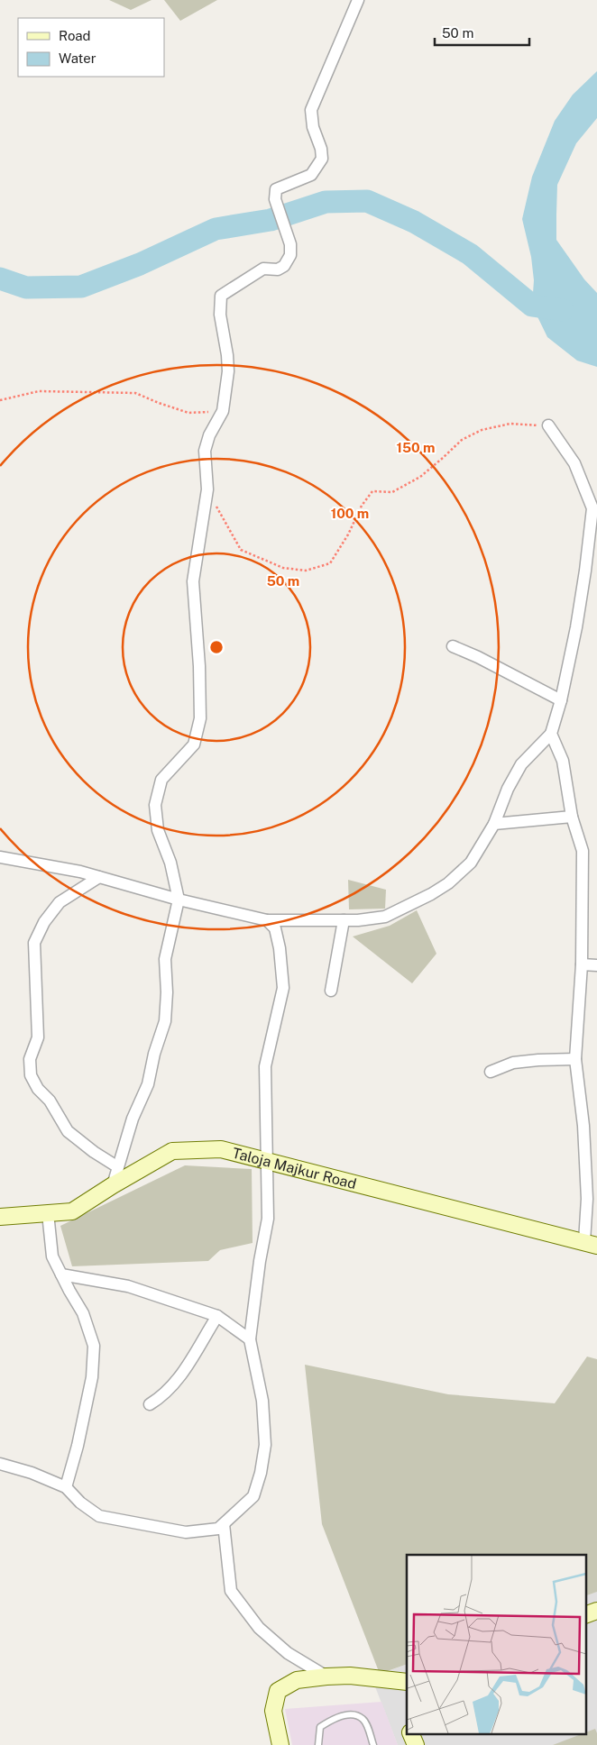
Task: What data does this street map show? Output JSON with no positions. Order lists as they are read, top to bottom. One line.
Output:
{"streets":{"street":["Taloja Majkur Road"]},"legend":["Road","Water"],"scale_bar":"50 m","rings":["150 m","100 m","50 m"]}
